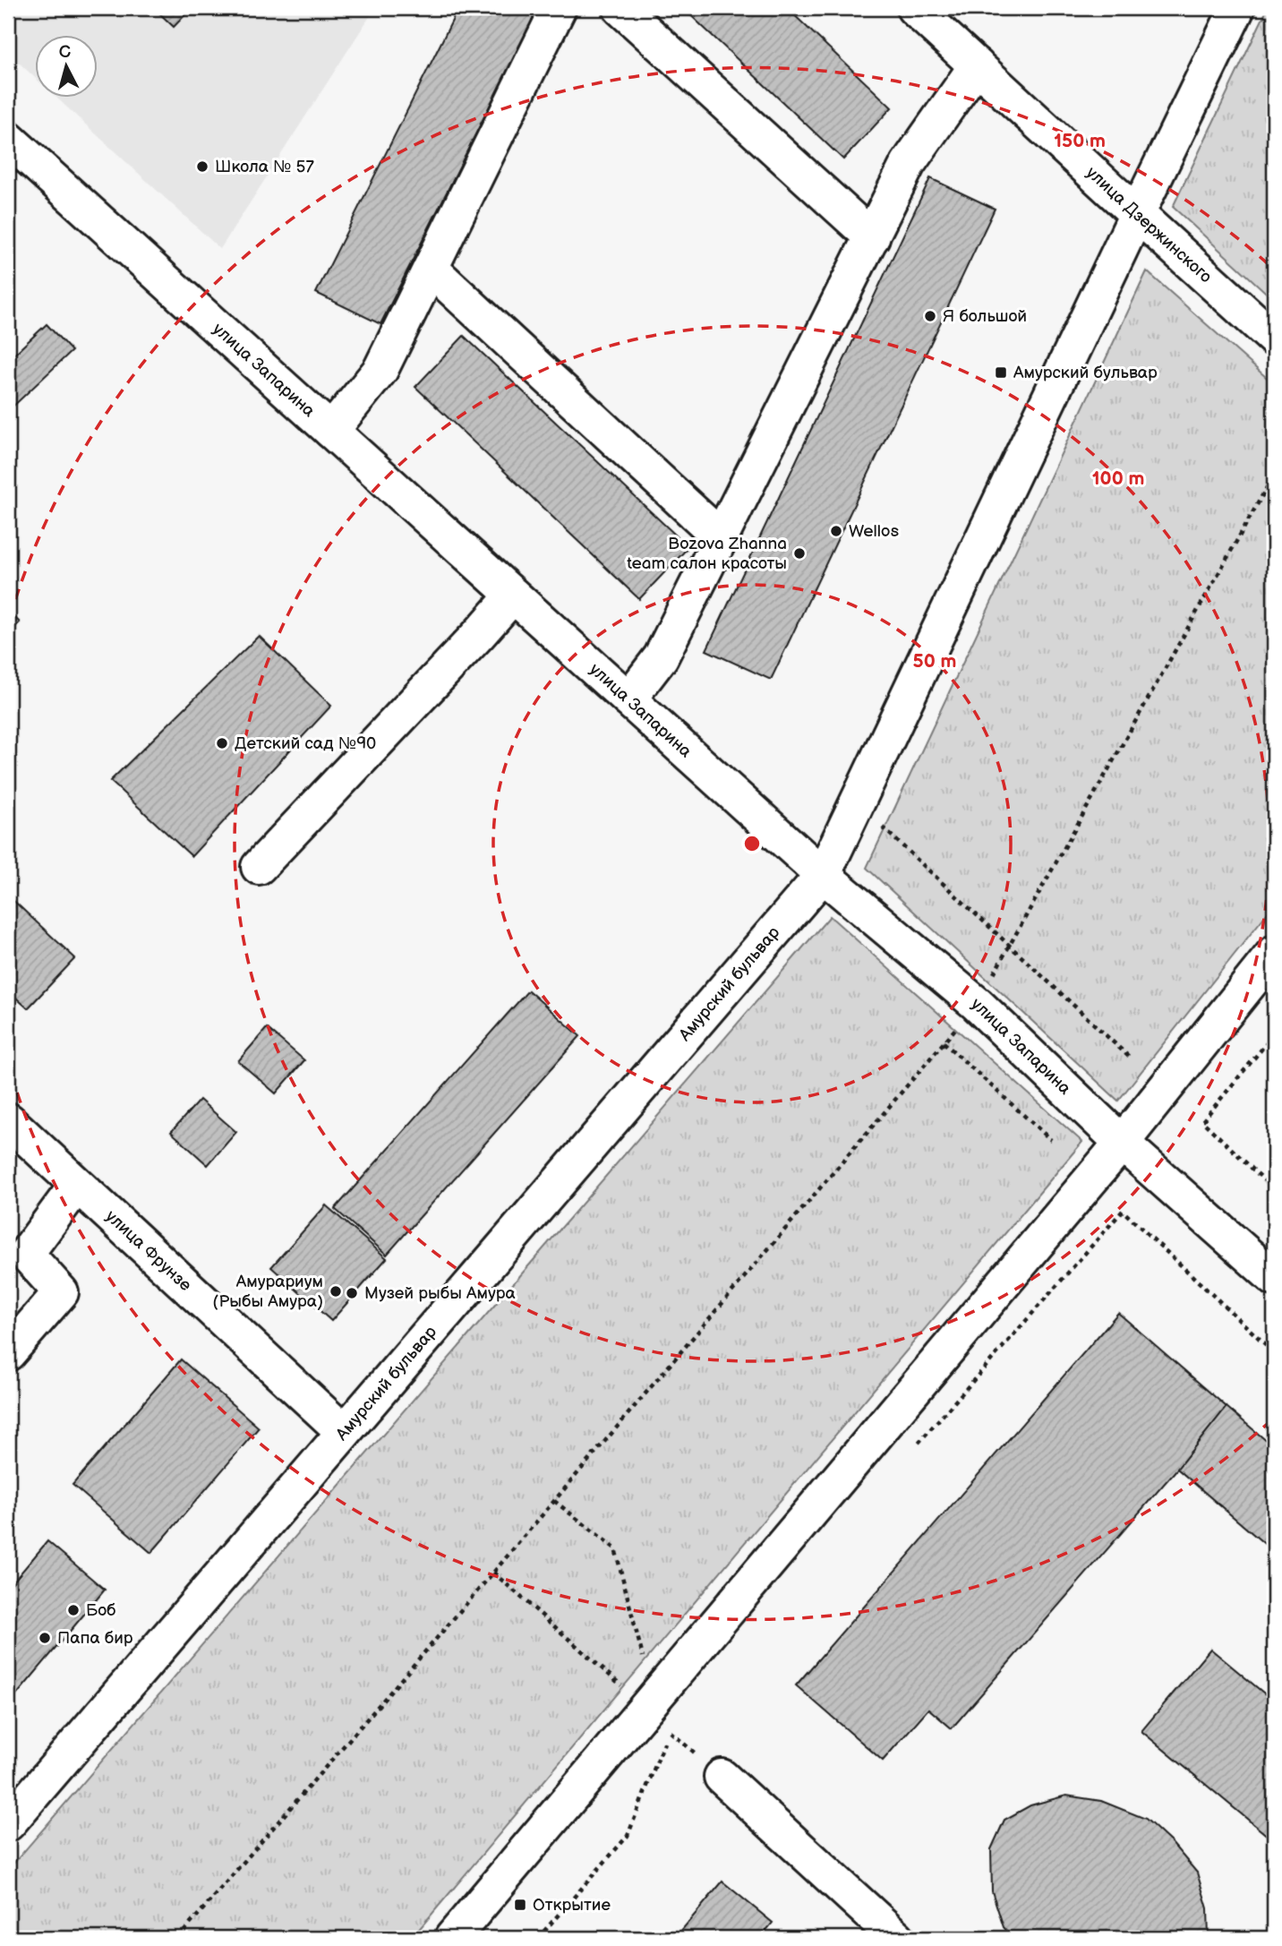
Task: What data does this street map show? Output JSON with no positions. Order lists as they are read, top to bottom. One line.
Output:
{"streets":{"street":["улица Дзержинского","улица Запарина","Амурский бульвар","улица Фрунзе"]},"crossings":[["улица Дзержинского","Амурский бульвар"],["улица Запарина","Амурский бульвар"],["Амурский бульвар","улица Фрунзе"]],"places":{"other":["Школа № 57","Я большой","Wellos","Bozova Zhanna team салон красоты","Детский сад №90","Амурариум (Рыбы Амура)","Музей рыбы Амура","Боб","Папа бир"],"transit":["Амурский бульвар","Открытие"]},"north":"top","rings":["150 m","100 m","50 m"]}
